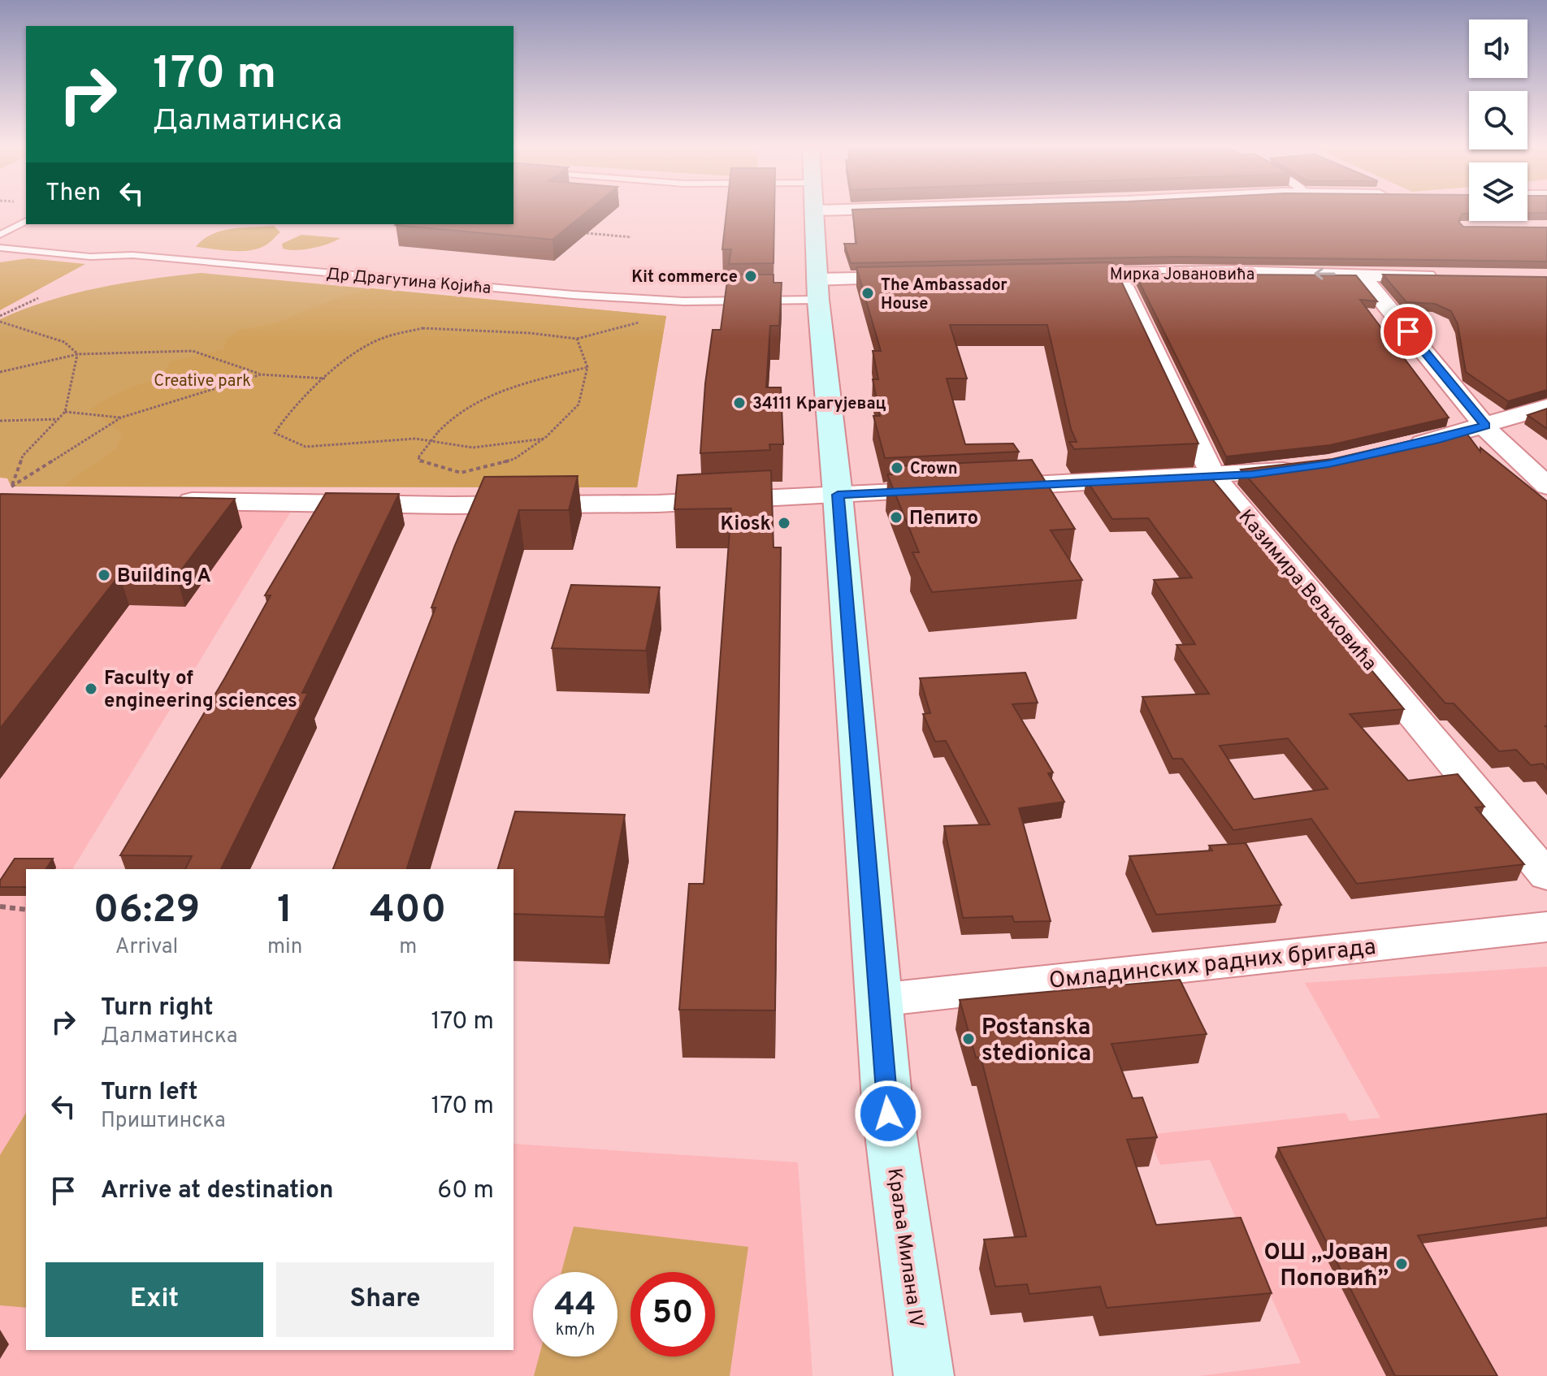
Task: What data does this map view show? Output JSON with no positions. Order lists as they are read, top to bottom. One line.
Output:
{"streets":{"main road":["Краља Милана IV"],"street":["Мирка Јовановића","Казимира Вељковића","Омладинских радних бригада"],"lane":["Др Драгутина Којића"]},"crossings":[["Мирка Јовановића","Казимира Вељковића"],["Др Драгутина Којића","Краља Милана IV"],["Омладинских радних бригада","Краља Милана IV"]],"parks":["Creative park"],"places":["Kit commerce","The Ambassador House","34111 Крагујевац","Crown","Пепито","Kiosk","Building A","Faculty of engineering sciences","Postanska stedionica","ОШ „Јован Поповић”"],"page":{"turn":["170 m","Далматинска"],"then":"Then","eta":["06:29","Arrival","1","min","400","m"],"list":[{"name":"Turn right","note":"Далматинска","value":"170 m"},{"name":"Turn left","note":"Приштинска","value":"170 m"},{"name":"Arrive at destination","value":"60 m"}],"buttons":["Exit","Share"],"speed":"44 km/h","limit":"50"}}
